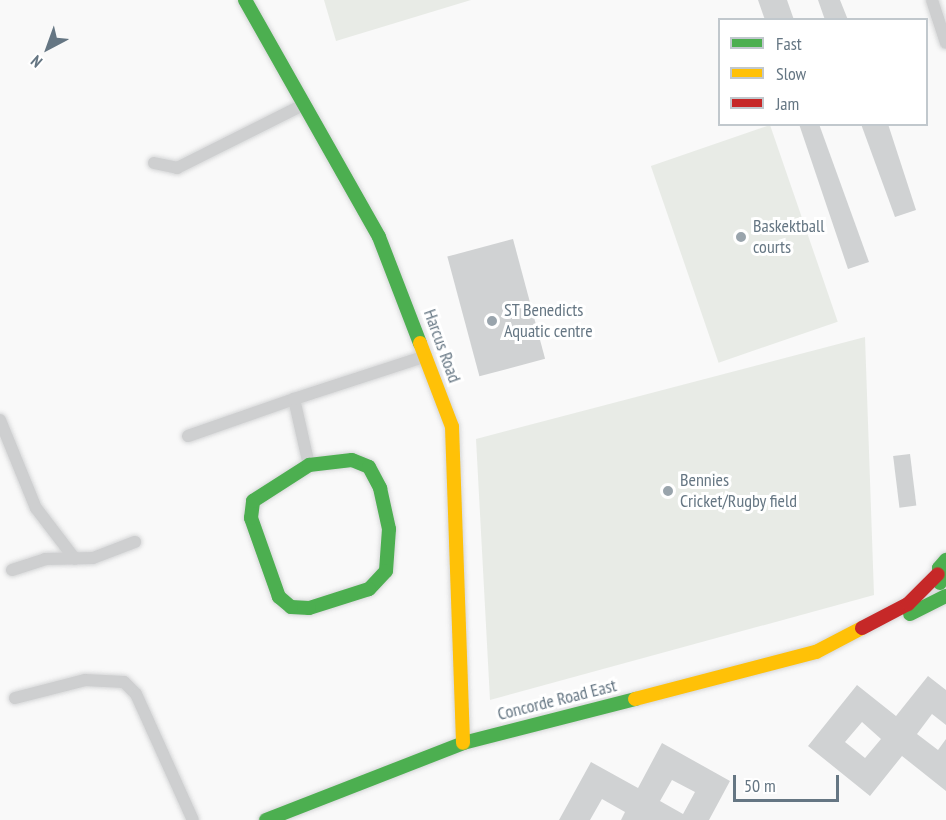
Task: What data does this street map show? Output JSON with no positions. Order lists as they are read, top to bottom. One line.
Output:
{"streets":{"street":["Harcus Road","Concorde Road East"]},"crossings":[["Harcus Road","Concorde Road East"]],"places":["Baskektball courts","ST Benedicts Aquatic centre","Bennies Cricket/Rugby field"],"legend":["Fast","Slow","Jam"],"scale_bar":"50 m","north":"bottom left"}
